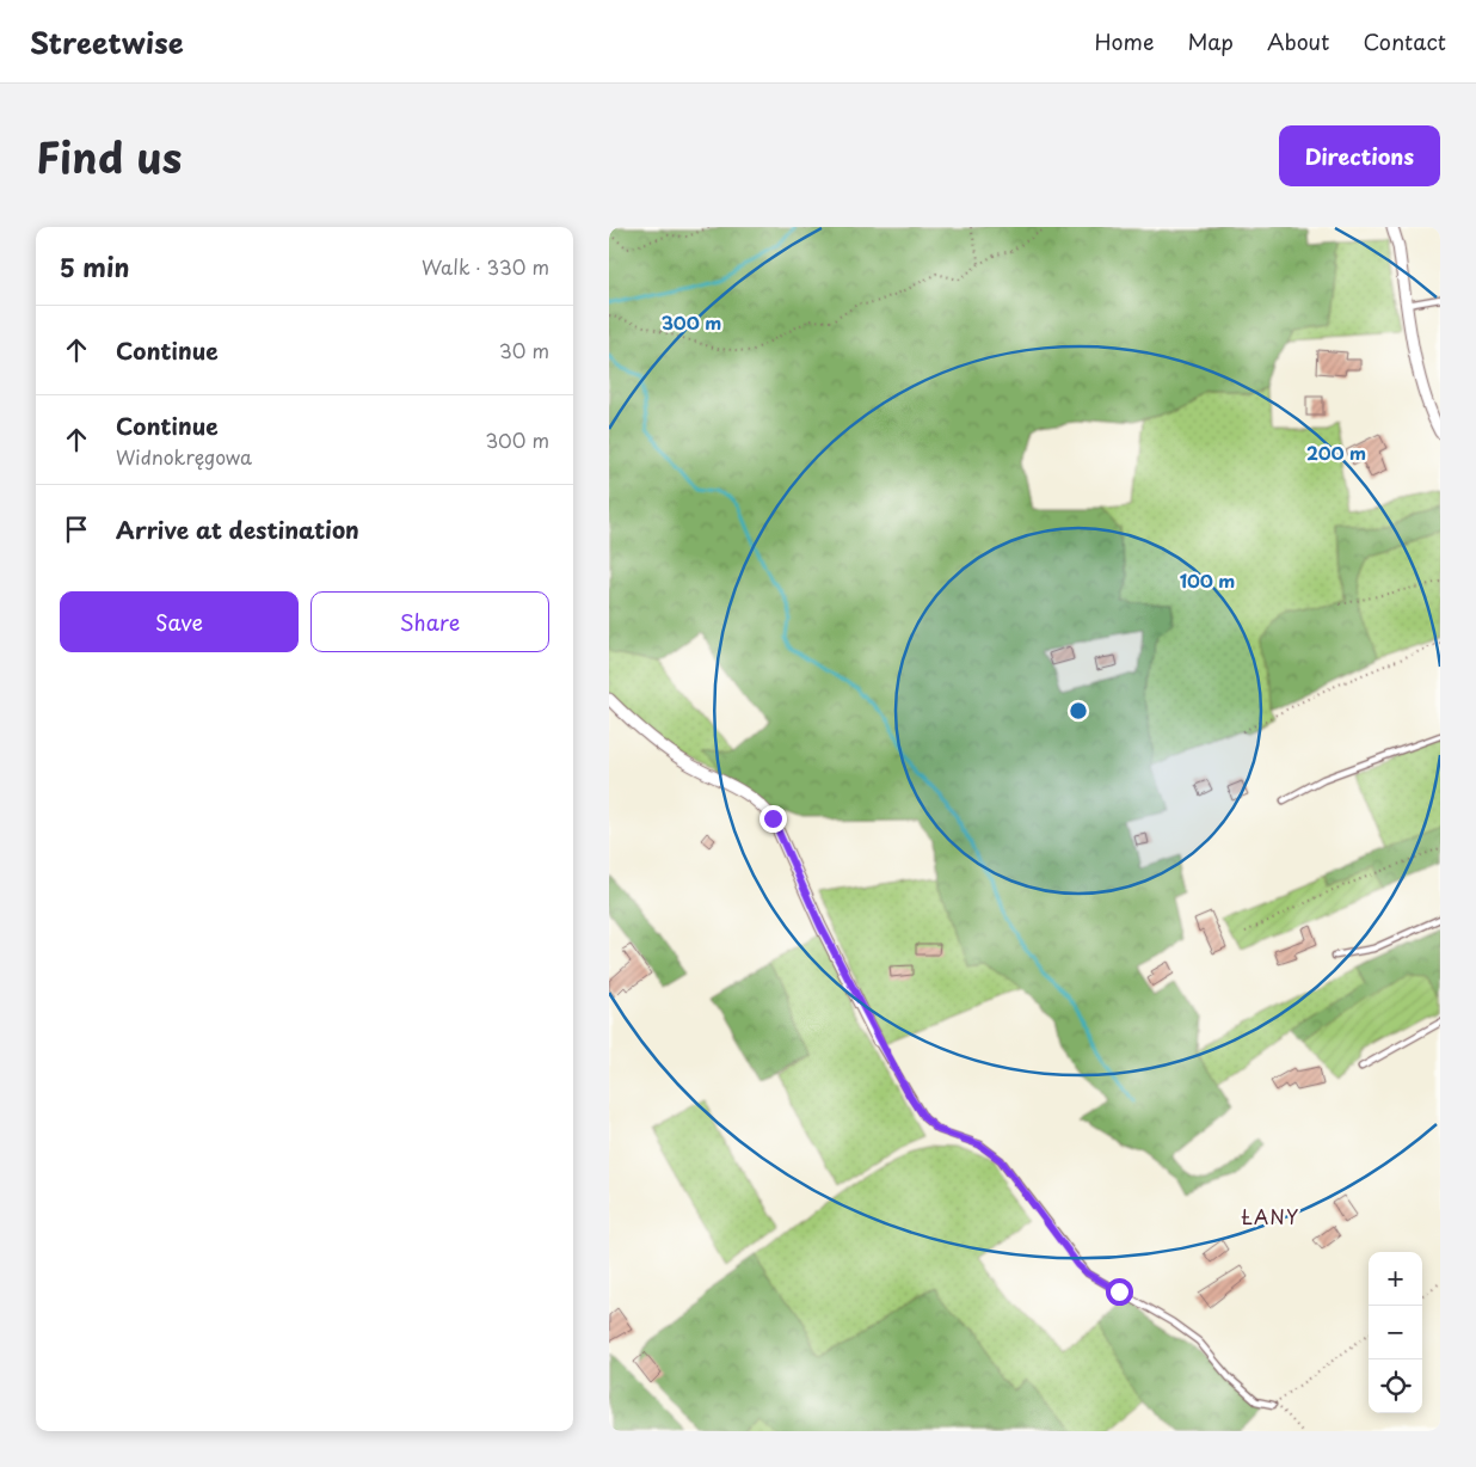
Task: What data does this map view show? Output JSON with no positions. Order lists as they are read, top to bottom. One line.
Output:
{"districts":["ŁANY"],"page":{"header":"Streetwise","nav":["Home","Map","About","Contact"],"title":"Find us","buttons":["Directions",["Save","Share"]],"heading":["5 min","Walk · 330 m"],"list":[["Continue","30 m"],["Continue","Widnokręgowa","300 m"],"Arrive at destination"],"map_buttons":["+","−"]},"rings":["300 m","200 m","100 m"]}
